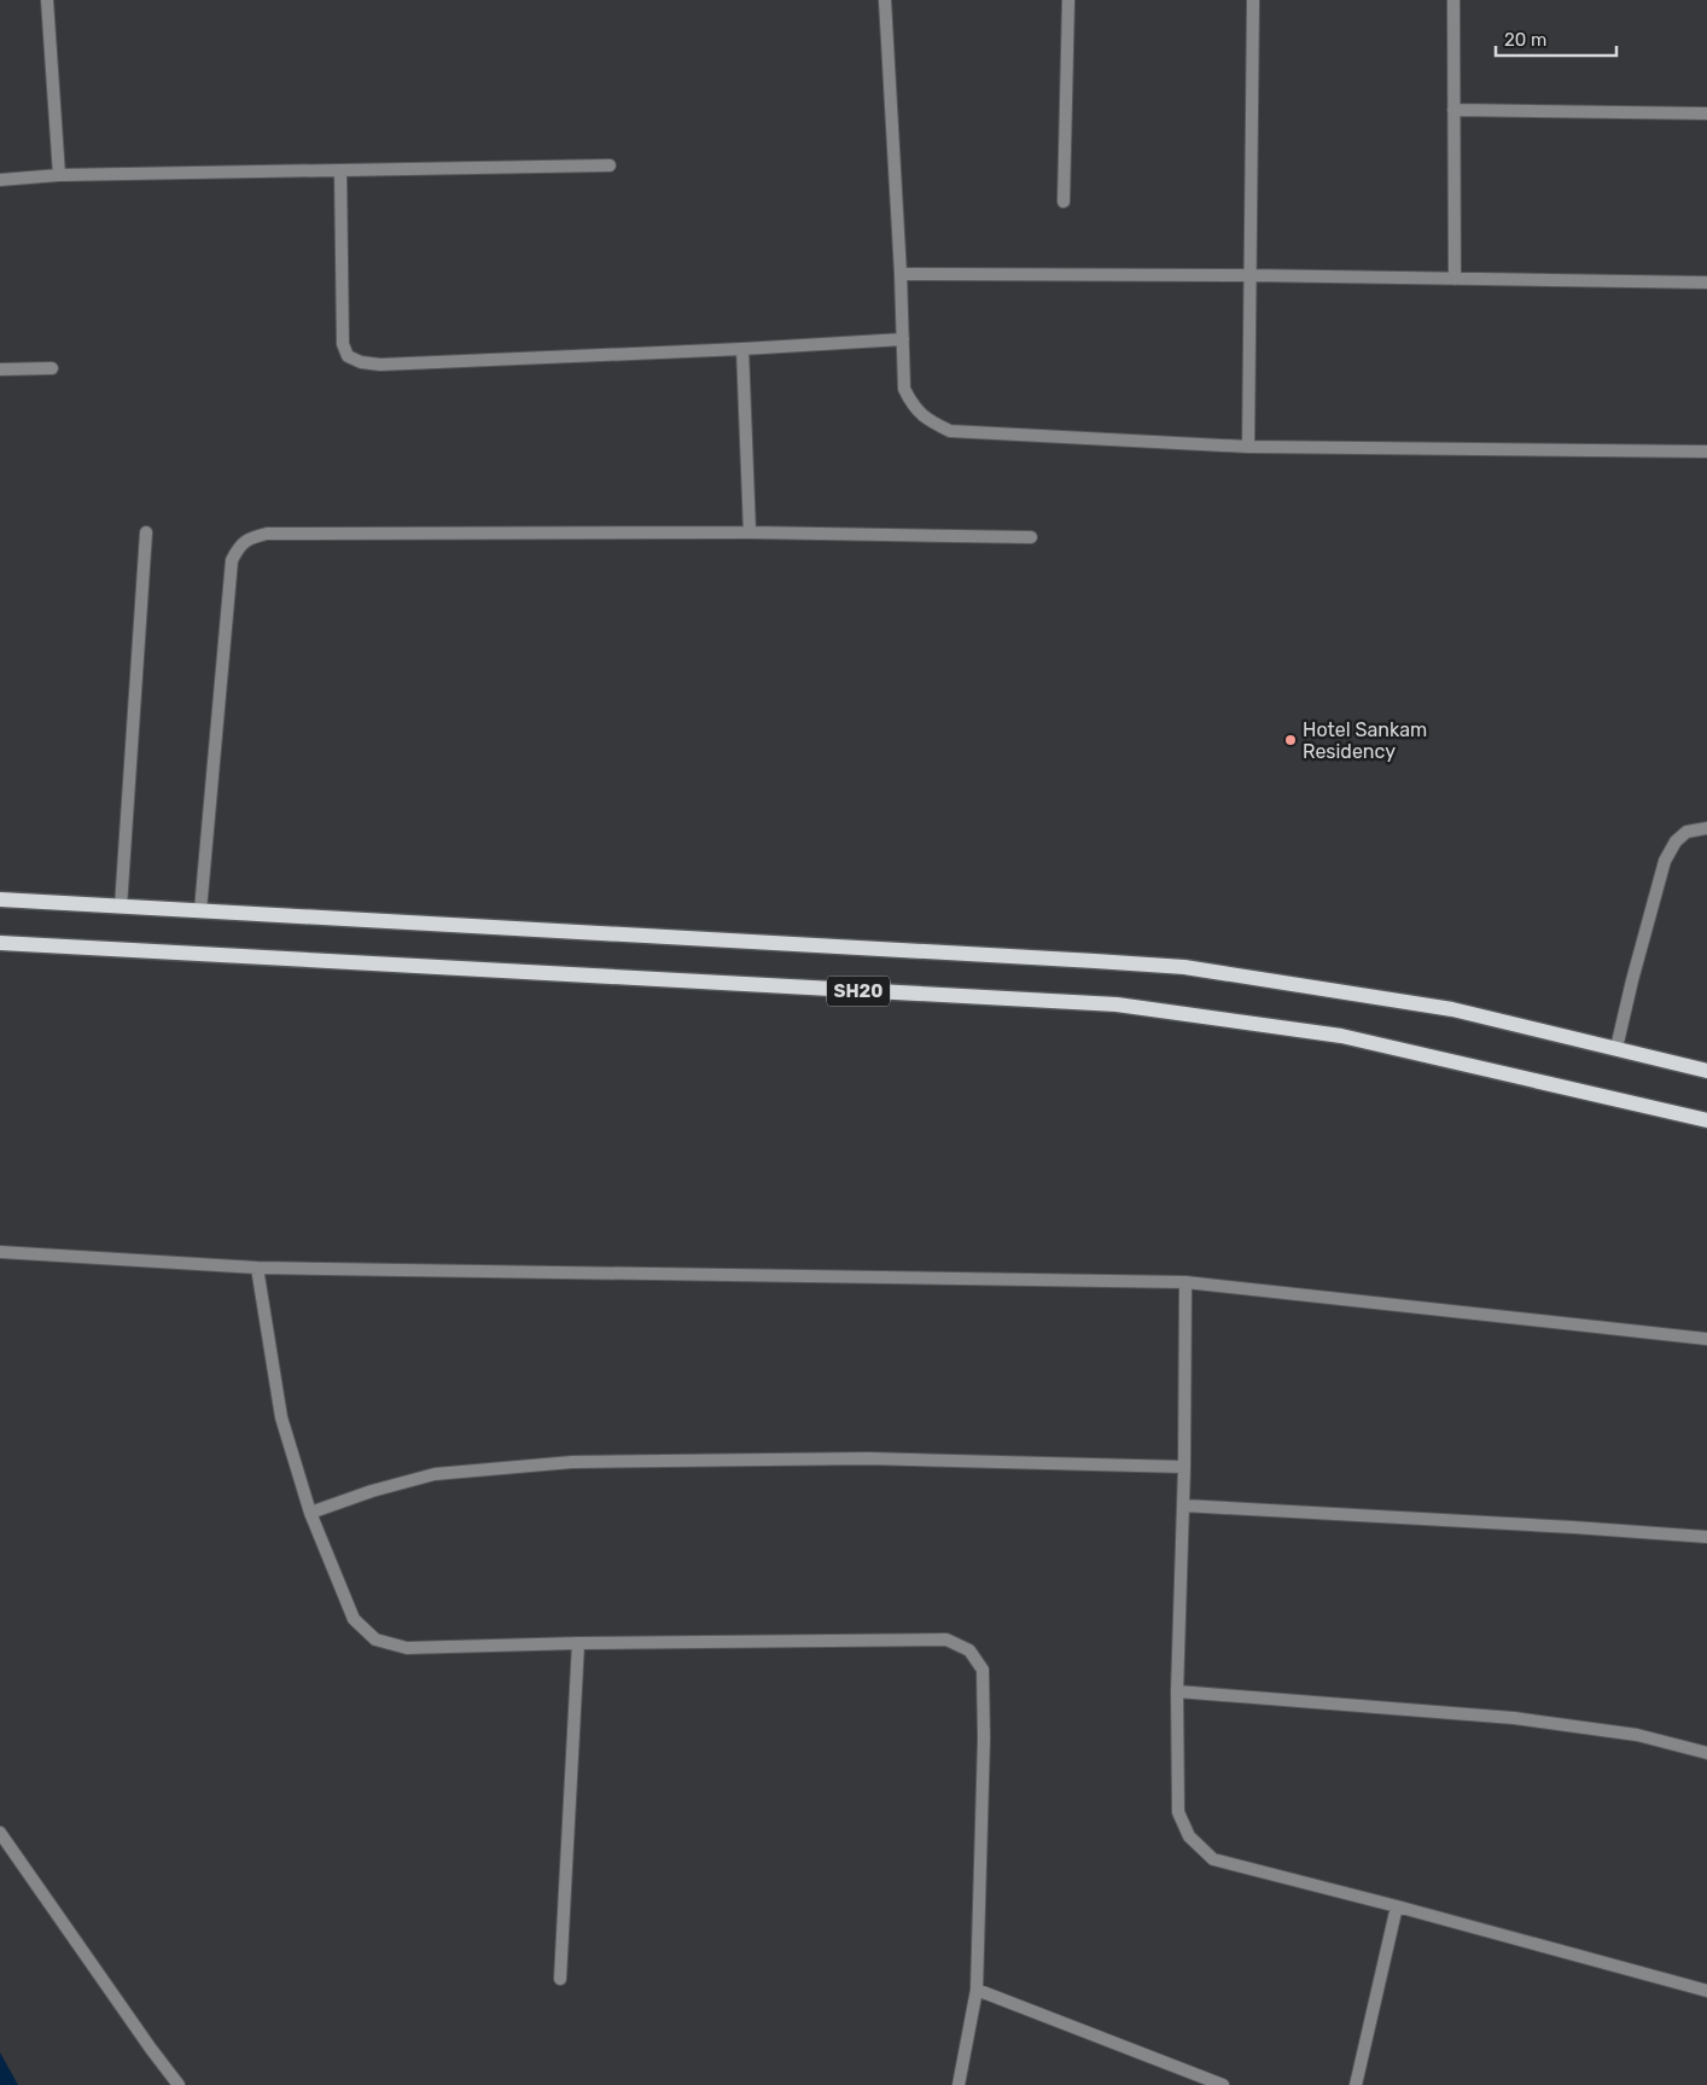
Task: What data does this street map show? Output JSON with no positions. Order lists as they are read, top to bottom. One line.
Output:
{"streets":{"main road":["SH20"]},"places":["Hotel Sankam Residency"],"scale_bar":"20 m"}
